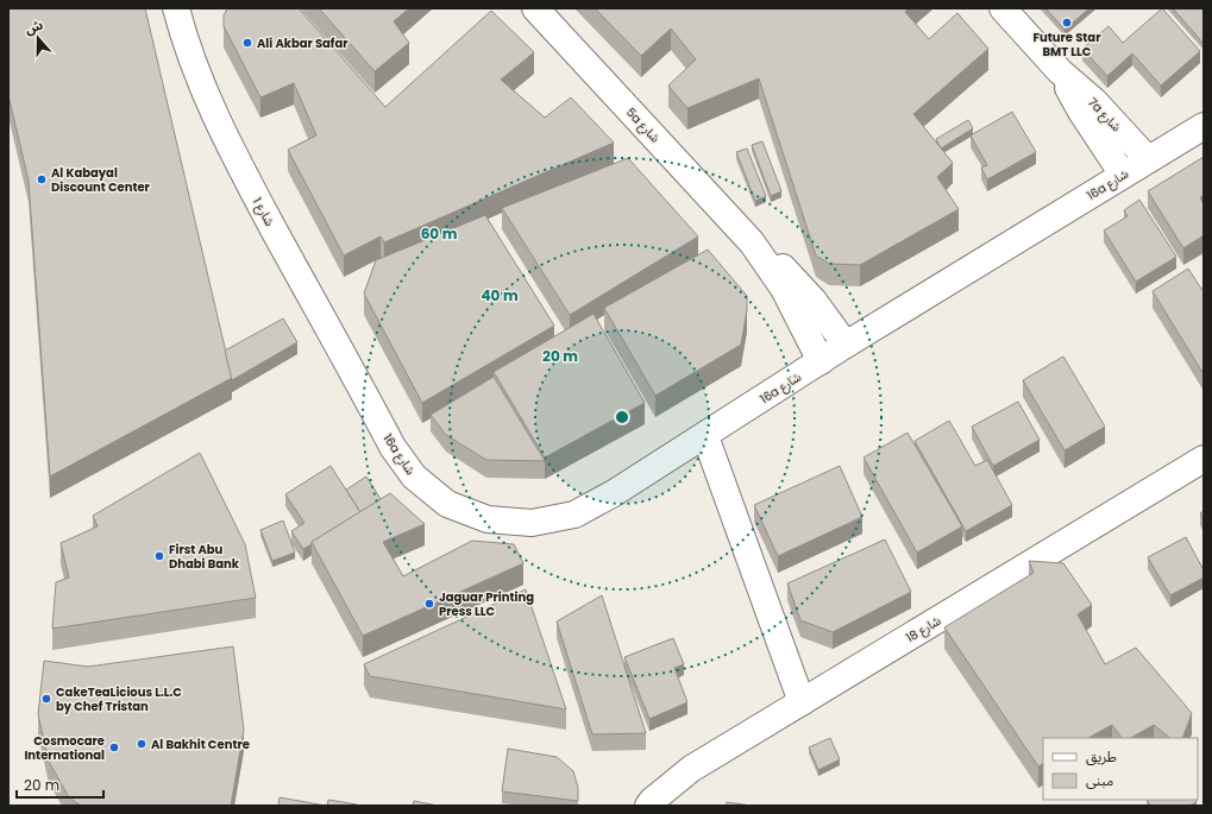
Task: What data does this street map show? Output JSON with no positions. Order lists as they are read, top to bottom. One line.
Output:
{"streets":{"street":["7a شارع","5a شارع","16a شارع","شارع 1","شارع 18"]},"crossings":[["7a شارع","16a شارع"],["5a شارع","16a شارع"],["16a شارع","شارع 1"]],"places":["Future Star BMT LLC","Ali Akbar Safar","Al Kabayal Discount Center","First Abu Dhabi Bank","Jaguar Printing Press LLC","CakeTeaLicious L.L.C by Chef Tristan","Al Bakhit Centre","Cosmocare International"],"legend":["طريق","مبنى"],"scale_bar":"20 m","north":"top","rings":["60 m","40 m","20 m"]}
